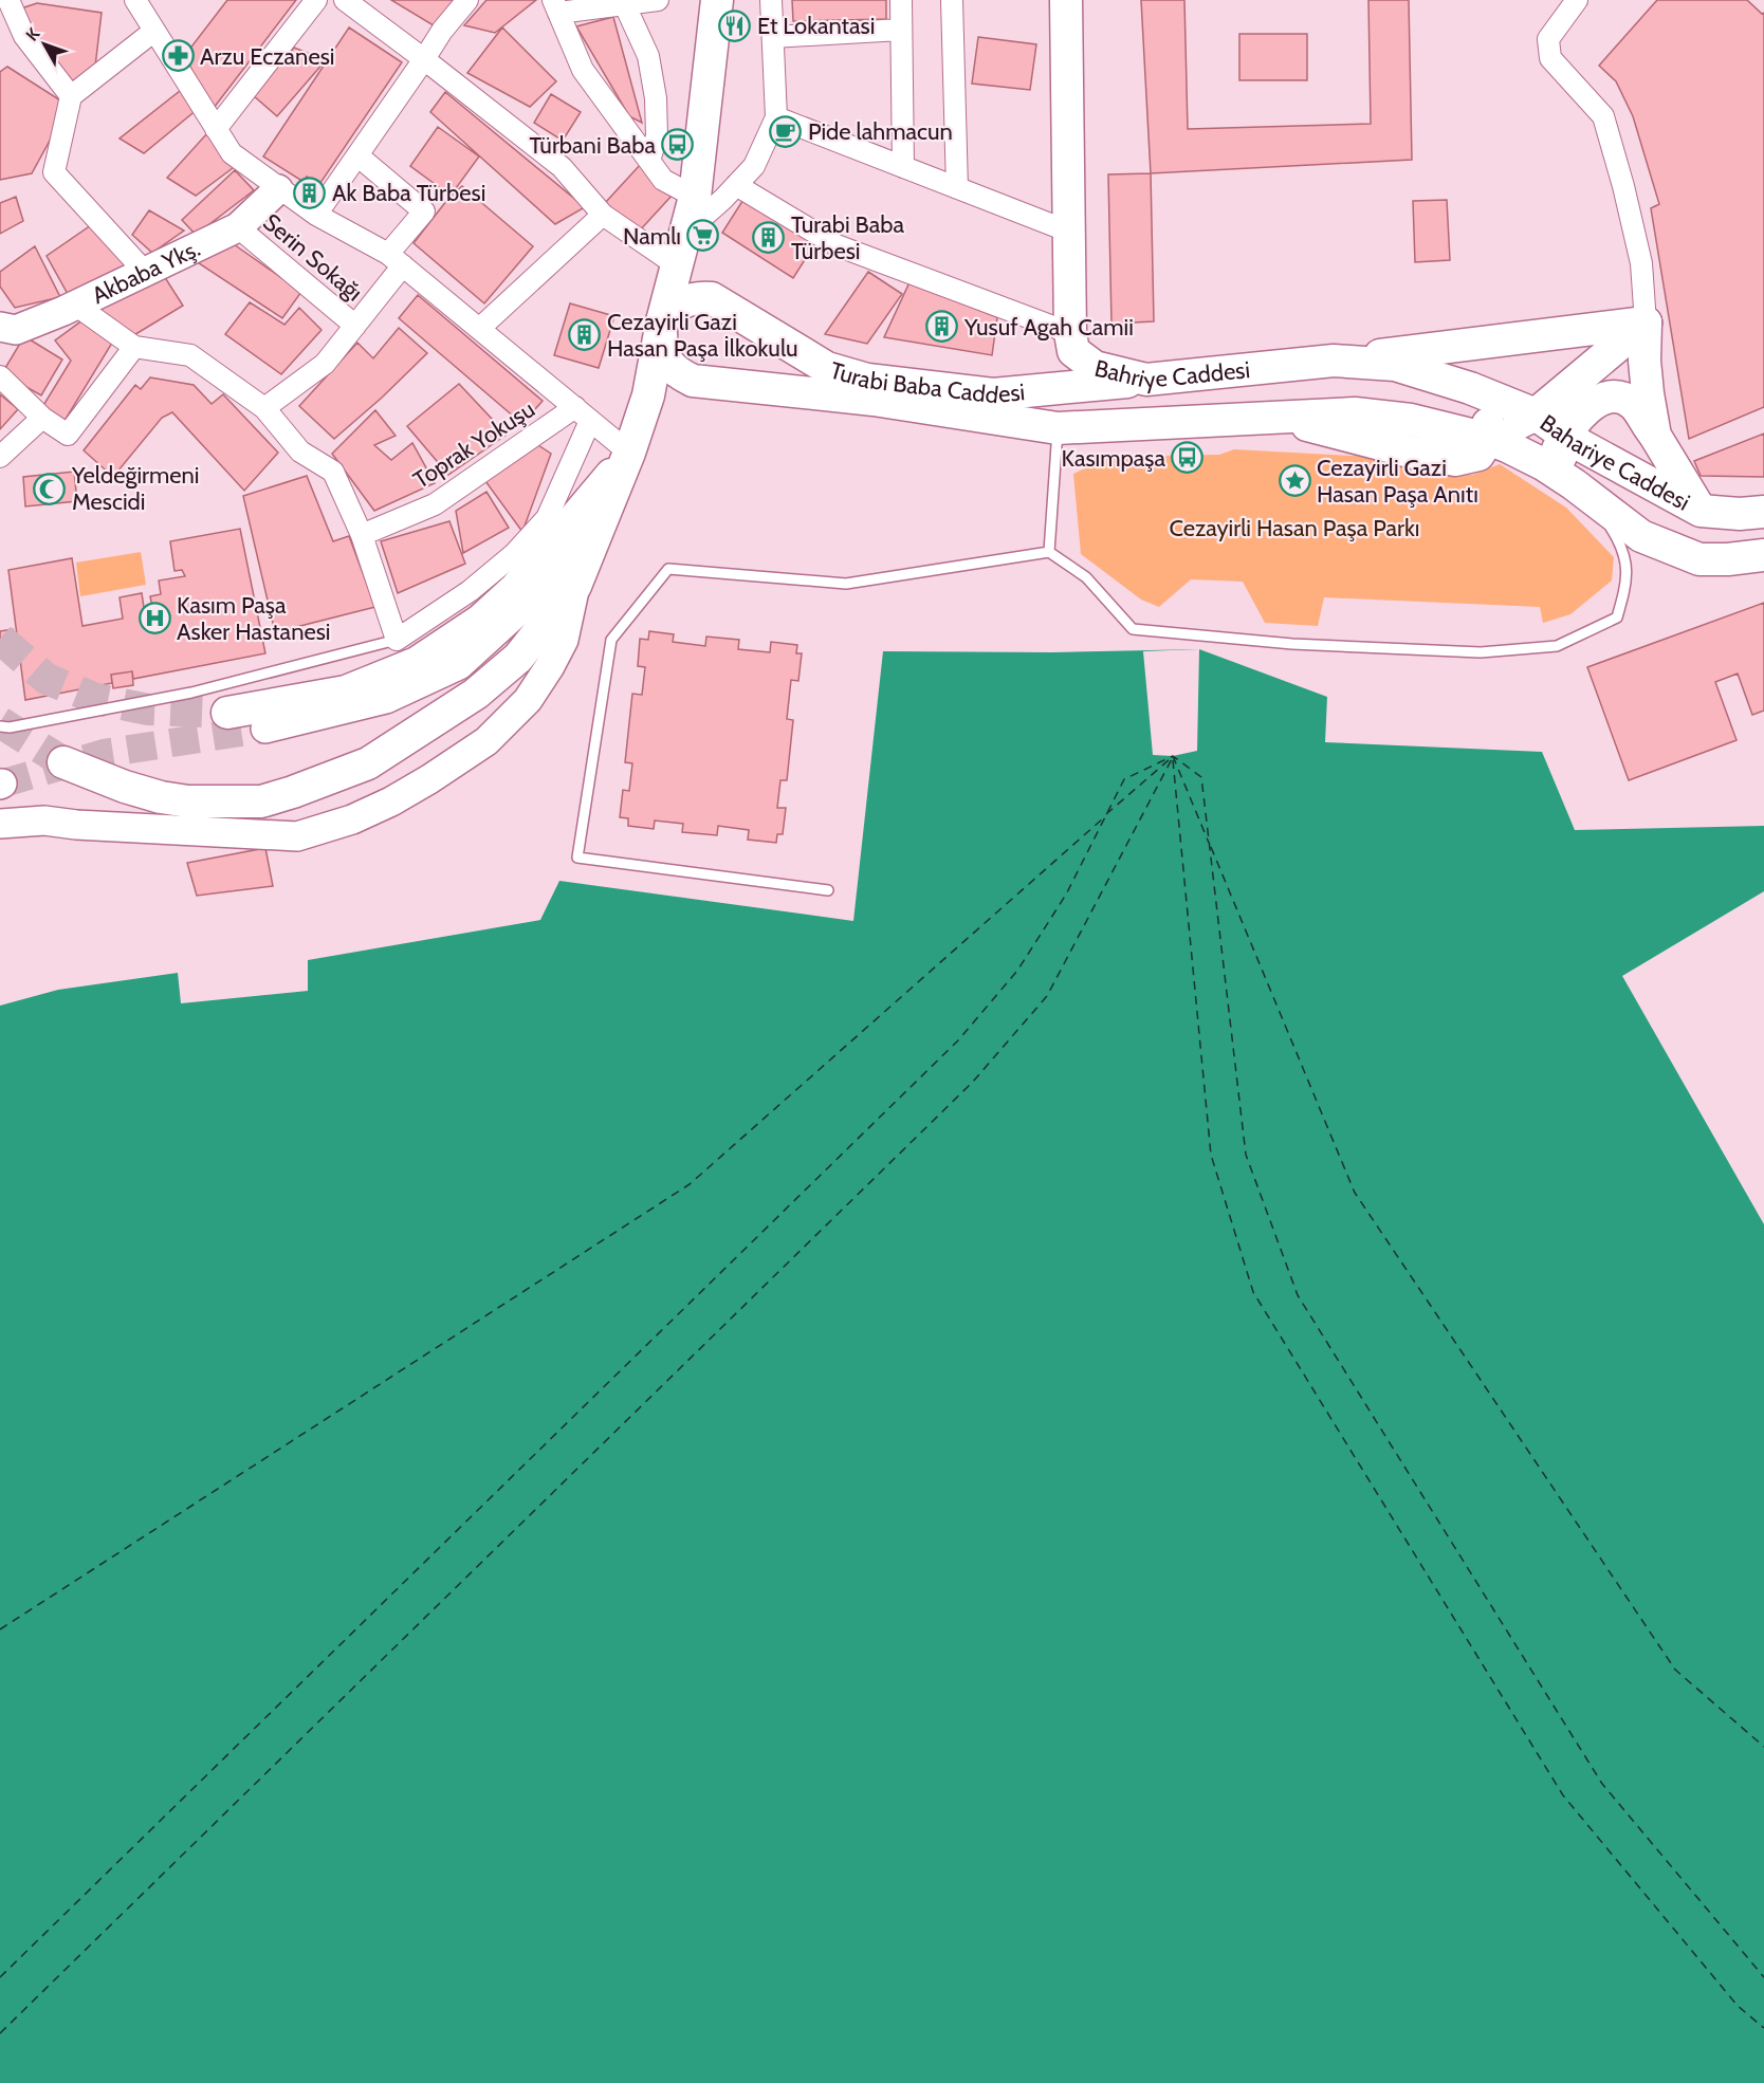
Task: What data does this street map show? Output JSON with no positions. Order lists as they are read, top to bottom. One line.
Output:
{"streets":{"main road":["Bahriye Caddesi","Turabi Baba Caddesi","Bahariye Caddesi"],"street":["Serin Sokağı","Akbaba Ykş.","Toprak Yokuşu"]},"crossings":[["Serin Sokağı","Akbaba Ykş."],["Bahriye Caddesi","Turabi Baba Caddesi"],["Bahriye Caddesi","Bahariye Caddesi"]],"parks":["Cezayirli Hasan Paşa Parkı"],"places":{"restaurant":["Et Lokantasi"],"pharmacy":["Arzu Eczanesi"],"cafe":["Pide lahmacun"],"bus stop":["Türbani Baba","Kasımpaşa"],"building":["Ak Baba Türbesi","Turabi Baba Türbesi","Yusuf Agah Camii","Cezayirli Gazi Hasan Paşa İlkokulu"],"supermarket":["Namlı"],"place":["Cezayirli Gazi Hasan Paşa Anıtı"],"mosque":["Yeldeğirmeni Mescidi"],"hospital":["Kasım Paşa Asker Hastanesi"]},"north":"top left"}
